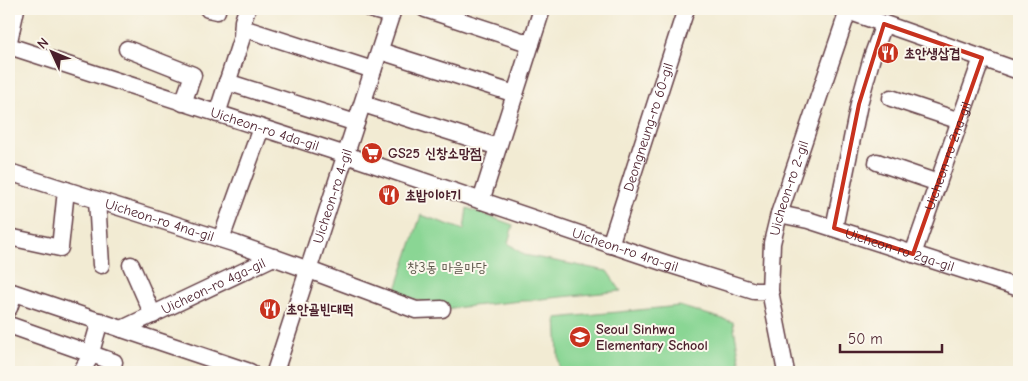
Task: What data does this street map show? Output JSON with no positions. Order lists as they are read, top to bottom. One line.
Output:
{"streets":{"street":["Deongneung-ro 60-gil","Uicheon-ro 4da-gil","Uicheon-ro 2na-gil","Uicheon-ro 2-gil","Uicheon-ro 4-gil","Uicheon-ro 4na-gil","Uicheon-ro 4ra-gil","Uicheon-ro 2ga-gil","Uicheon-ro 4ga-gil"]},"crossings":[["Deongneung-ro 60-gil","Uicheon-ro 4ra-gil"],["Uicheon-ro 4da-gil","Uicheon-ro 4-gil"],["Uicheon-ro 4da-gil","Uicheon-ro 4na-gil"],["Uicheon-ro 4da-gil","Uicheon-ro 4ra-gil"],["Uicheon-ro 2na-gil","Uicheon-ro 2ga-gil"],["Uicheon-ro 2-gil","Uicheon-ro 4ra-gil"],["Uicheon-ro 2-gil","Uicheon-ro 2ga-gil"],["Uicheon-ro 4-gil","Uicheon-ro 4na-gil"],["Uicheon-ro 4-gil","Uicheon-ro 4ra-gil"],["Uicheon-ro 4na-gil","Uicheon-ro 4ga-gil"]],"parks":["창3동 마을마당"],"places":{"restaurant":["초안생삽겹","초밥이야기","초안골빈대떡"],"supermarket":["GS25 신창소망점"],"school or university":["Seoul Sinhwa Elementary School"]},"scale_bar":"50 m","north":"top left"}
